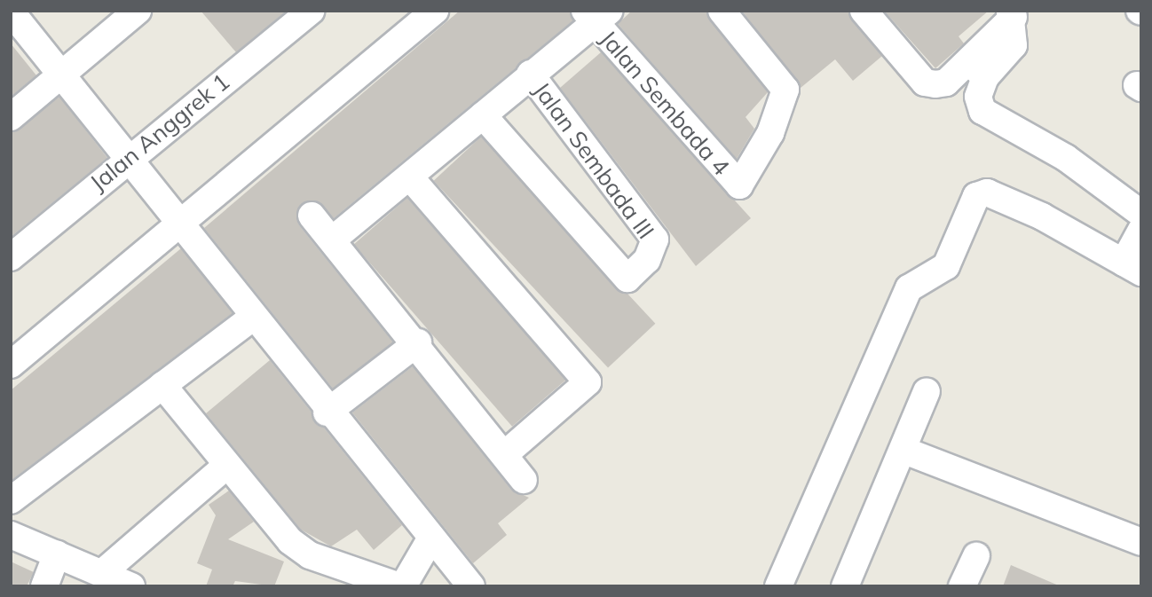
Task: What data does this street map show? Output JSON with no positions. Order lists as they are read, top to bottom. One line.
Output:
{"streets":{"street":["Jalan Sembada 4","Jalan Anggrek 1","Jalan Sembada III"]}}
